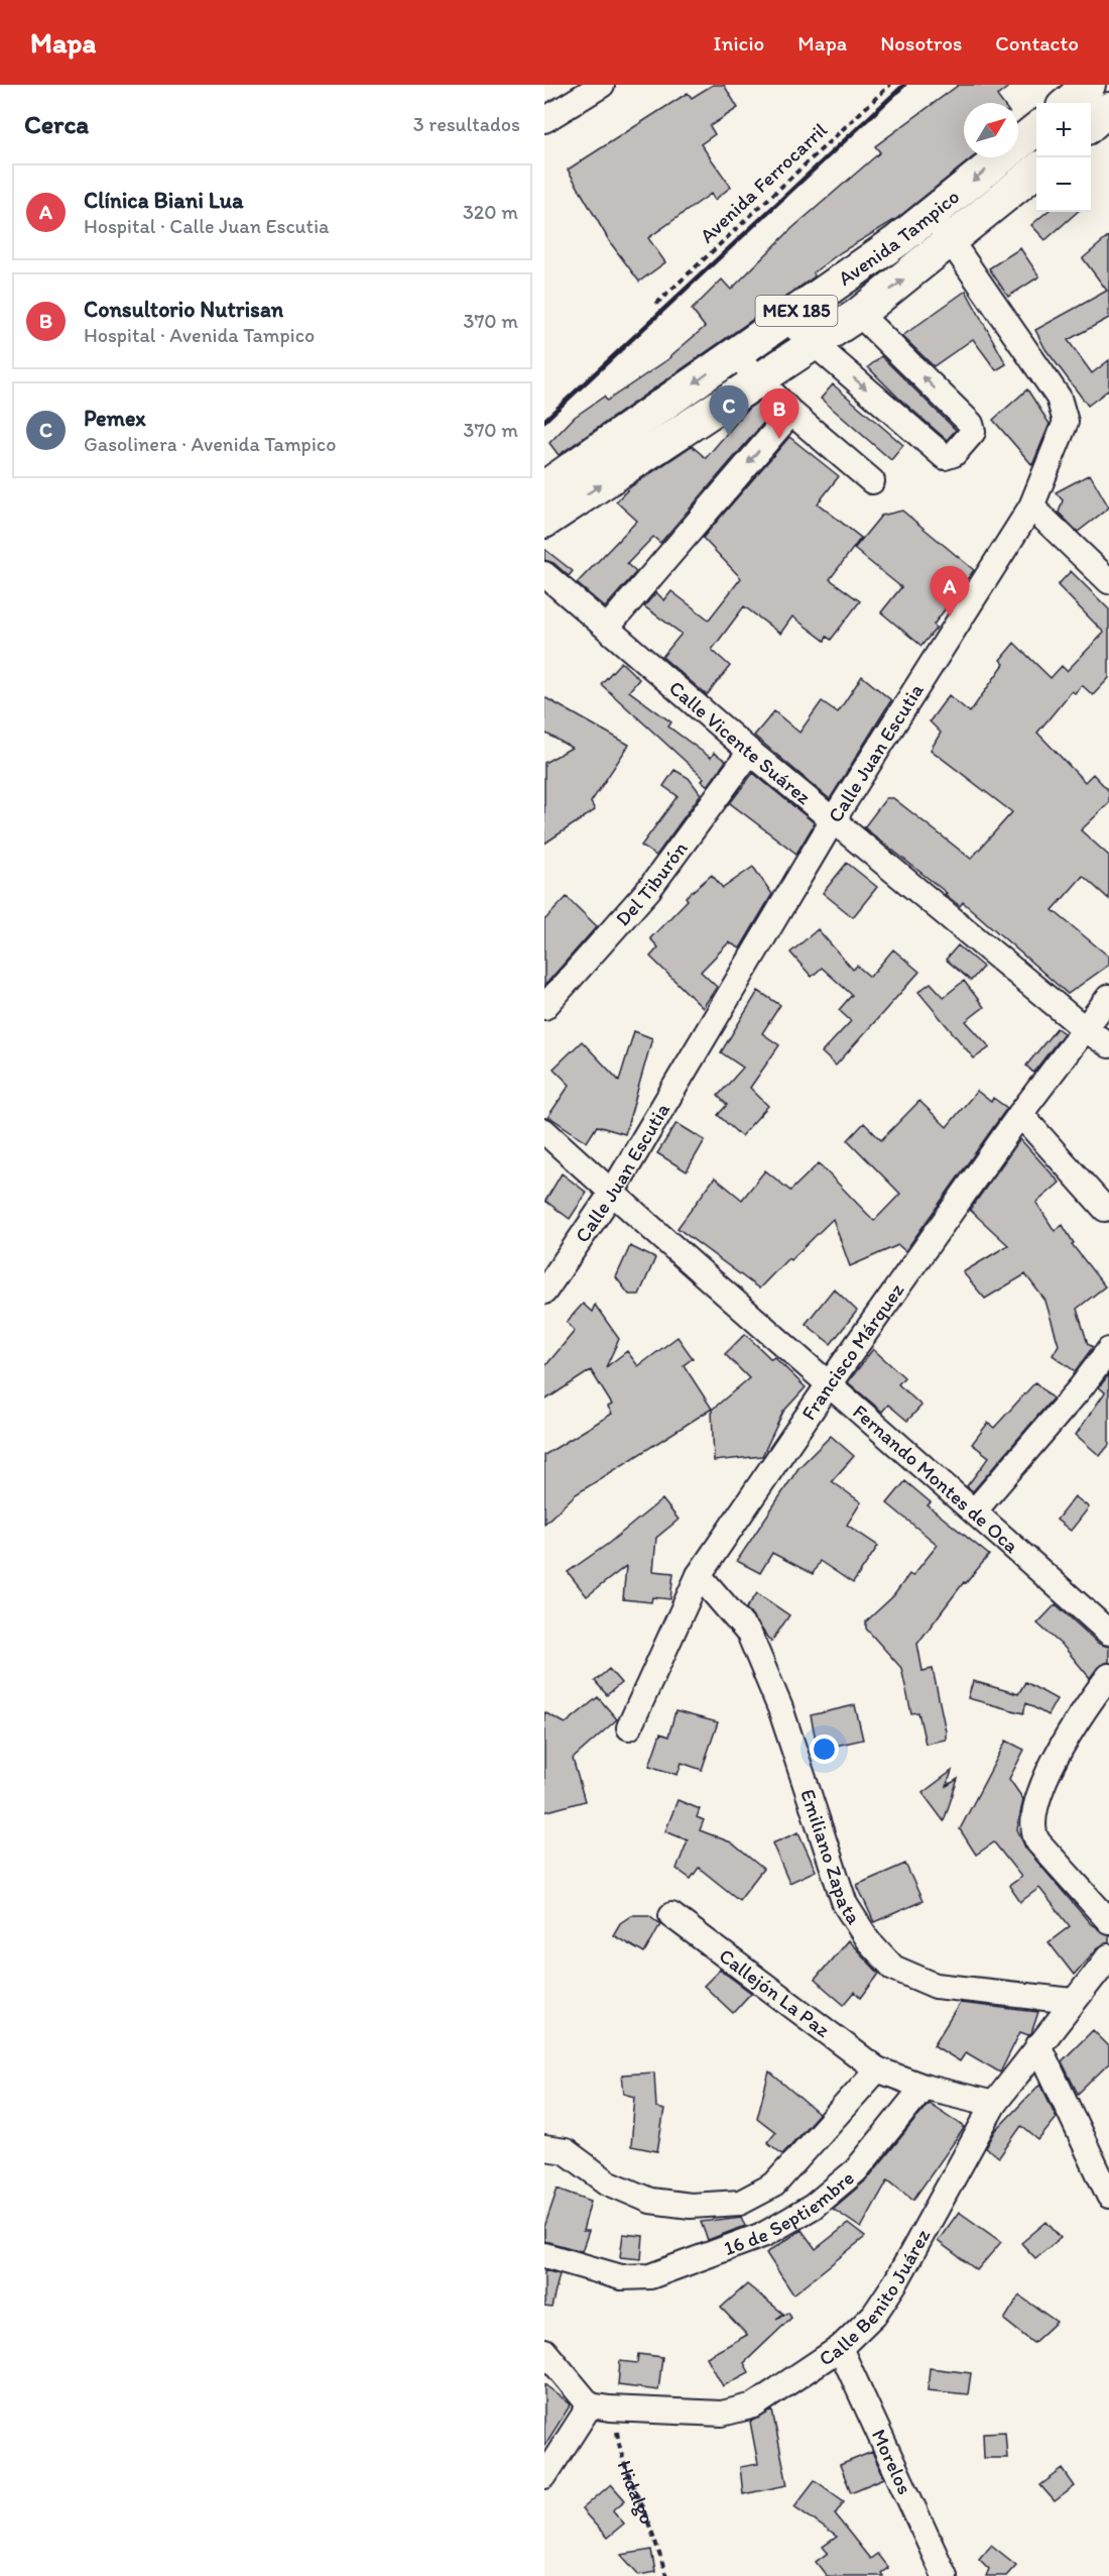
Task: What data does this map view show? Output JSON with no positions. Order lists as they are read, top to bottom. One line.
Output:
{"streets":{"main road":["Avenida Tampico","MEX 185"],"street":["Calle Vicente Suárez","Calle Juan Escutia","Del Tiburón","Francisco Márquez","Fernando Montes de Oca","Emiliano Zapata","Callejón La Paz","16 de Septiembre","Calle Benito Juárez","Morelos"],"path":["Avenida Ferrocarril","Hidalgo"]},"crossings":[["Avenida Tampico","Calle Juan Escutia"],["Calle Vicente Suárez","Calle Juan Escutia"],["Calle Vicente Suárez","Del Tiburón"],["Calle Vicente Suárez","Francisco Márquez"],["Calle Juan Escutia","Fernando Montes de Oca"],["Francisco Márquez","Fernando Montes de Oca"],["Francisco Márquez","Emiliano Zapata"],["Emiliano Zapata","Calle Benito Juárez"],["Calle Benito Juárez","Morelos"],["Calle Benito Juárez","Hidalgo"]],"north":"top right","page":{"header":"Mapa","nav":["Inicio","Mapa","Nosotros","Contacto"],"heading":["Cerca","3 resultados"],"map_buttons":["+","−"],"list":[{"mark":"A","name":"Clínica Biani Lua","note":"Hospital · Calle Juan Escutia","value":"320 m"},{"mark":"B","name":"Consultorio Nutrisan","note":"Hospital · Avenida Tampico","value":"370 m"},{"mark":"C","name":"Pemex","note":"Gasolinera · Avenida Tampico","value":"370 m"}],"pins":["C","B","A"]}}
